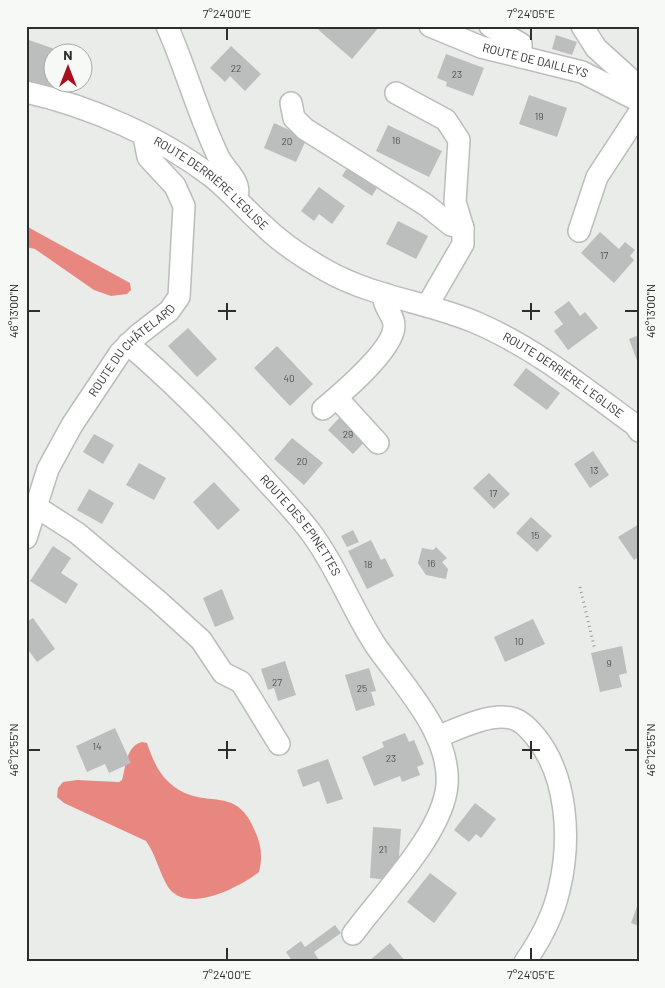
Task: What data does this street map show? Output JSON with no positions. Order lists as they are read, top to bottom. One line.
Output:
{"streets":{"street":["ROUTE DE DAILLEYS","ROUTE DERRIÈRE L'EGLISE","ROUTE DU CHÂTELARD","ROUTE DES EPINETTES"]},"crossings":[["ROUTE DERRIÈRE L'EGLISE","ROUTE DU CHÂTELARD"],["ROUTE DU CHÂTELARD","ROUTE DES EPINETTES"]],"house_numbers":["22","23","19","16","20","17","40","29","20","13","17","15","16","18","10","9","27","25","14","23","21"],"north":"top","coordinates":["7°24'00\"E","7°24'05\"E","46°13'00\"N","46°12'55\"N"]}
